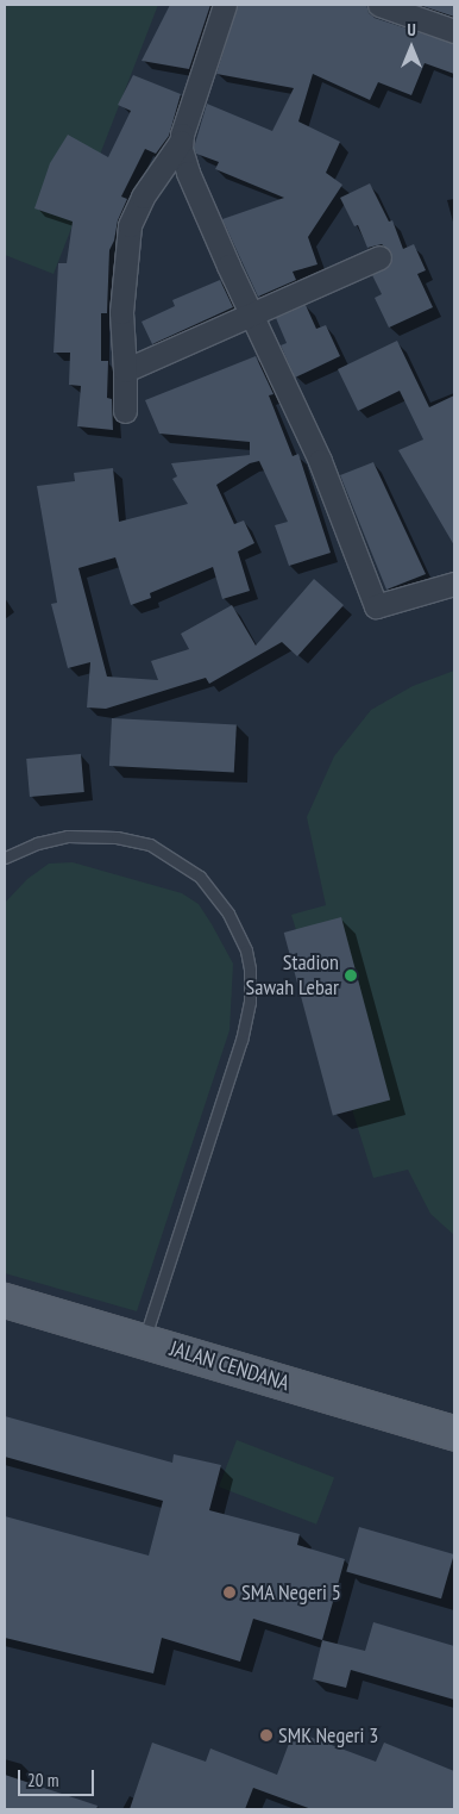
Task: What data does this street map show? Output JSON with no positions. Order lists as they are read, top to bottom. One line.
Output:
{"streets":{"main road":["JALAN CENDANA"]},"places":["Stadion Sawah Lebar","SMA Negeri 5","SMK Negeri 3"],"scale_bar":"20 m","north":"top"}
